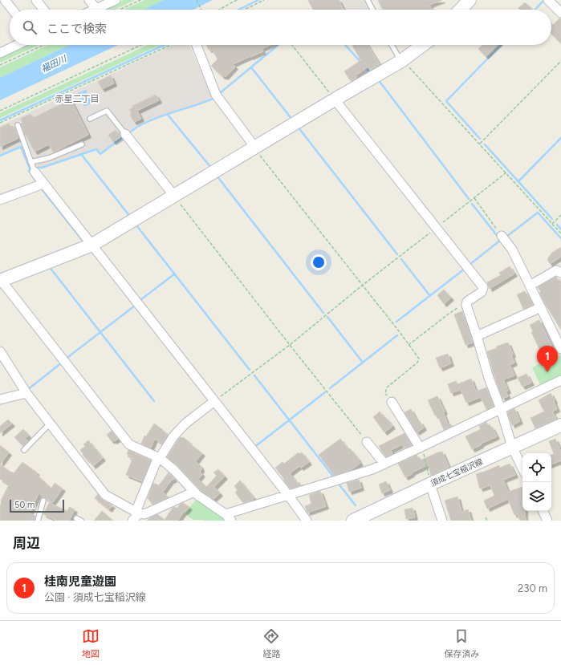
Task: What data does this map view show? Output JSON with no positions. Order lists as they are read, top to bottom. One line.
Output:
{"streets":{"street":["須成七宝稲沢線"]},"districts":["赤星二丁目"],"water":["福田川"],"scale_bar":"50 m","page":{"search":"ここで検索","pins":"1","scale":"50 m","heading":"周辺","list":[{"mark":"1","name":"桂南児童遊園","note":"公園 · 須成七宝稲沢線","value":"230 m"}],"nav":["地図","経路","保存済み"]}}
